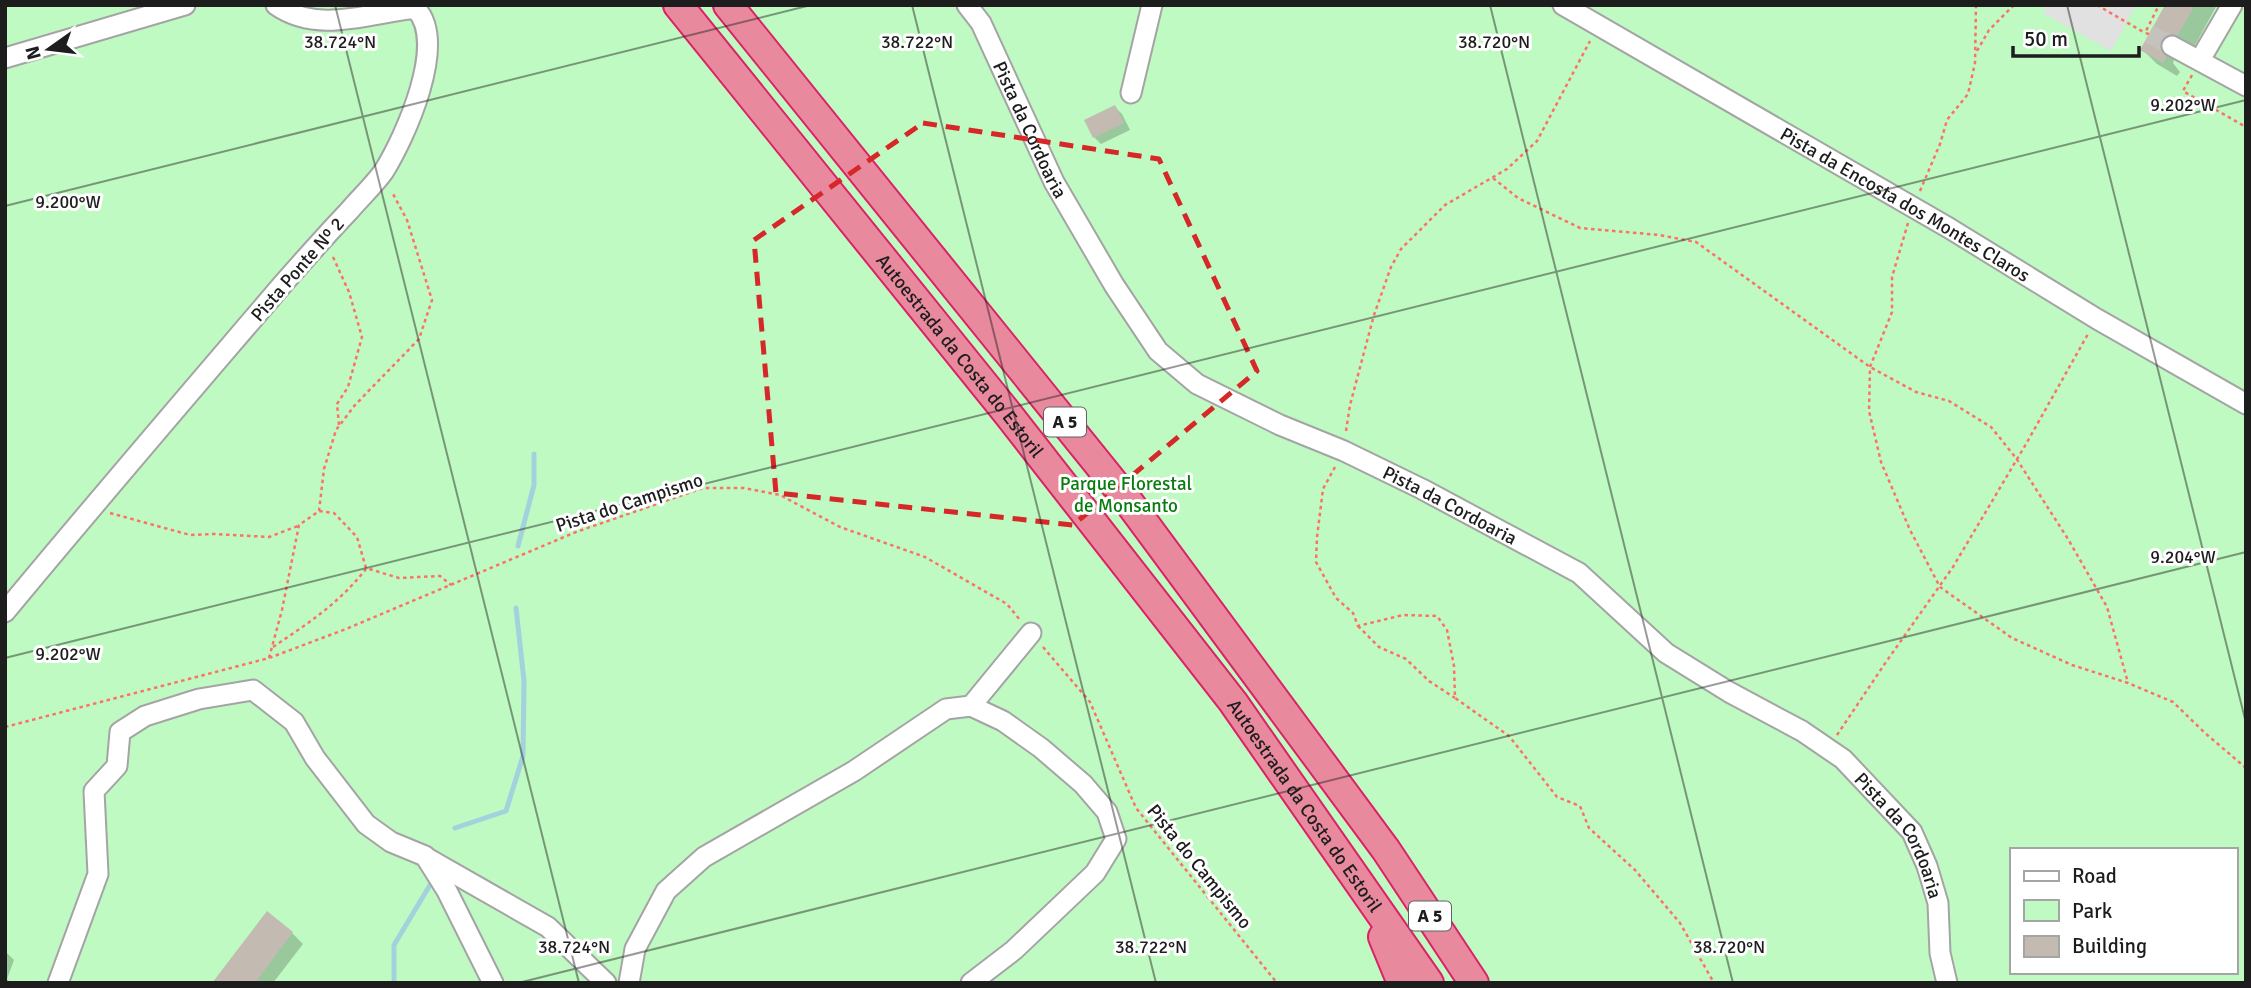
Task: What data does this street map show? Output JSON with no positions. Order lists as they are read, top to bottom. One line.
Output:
{"streets":{"highway":["Autoestrada da Costa do Estoril","A 5"],"street":["Pista da Cordoaria","Pista da Encosta dos Montes Claros","Pista Ponte Nº 2"],"path":["Pista do Campismo"]},"parks":["Parque Florestal de Monsanto"],"legend":["Road","Park","Building"],"scale_bar":"50 m","north":"left","coordinates":["38.724°N","38.722°N","38.720°N","9.202°W","9.200°W","9.204°W"]}
